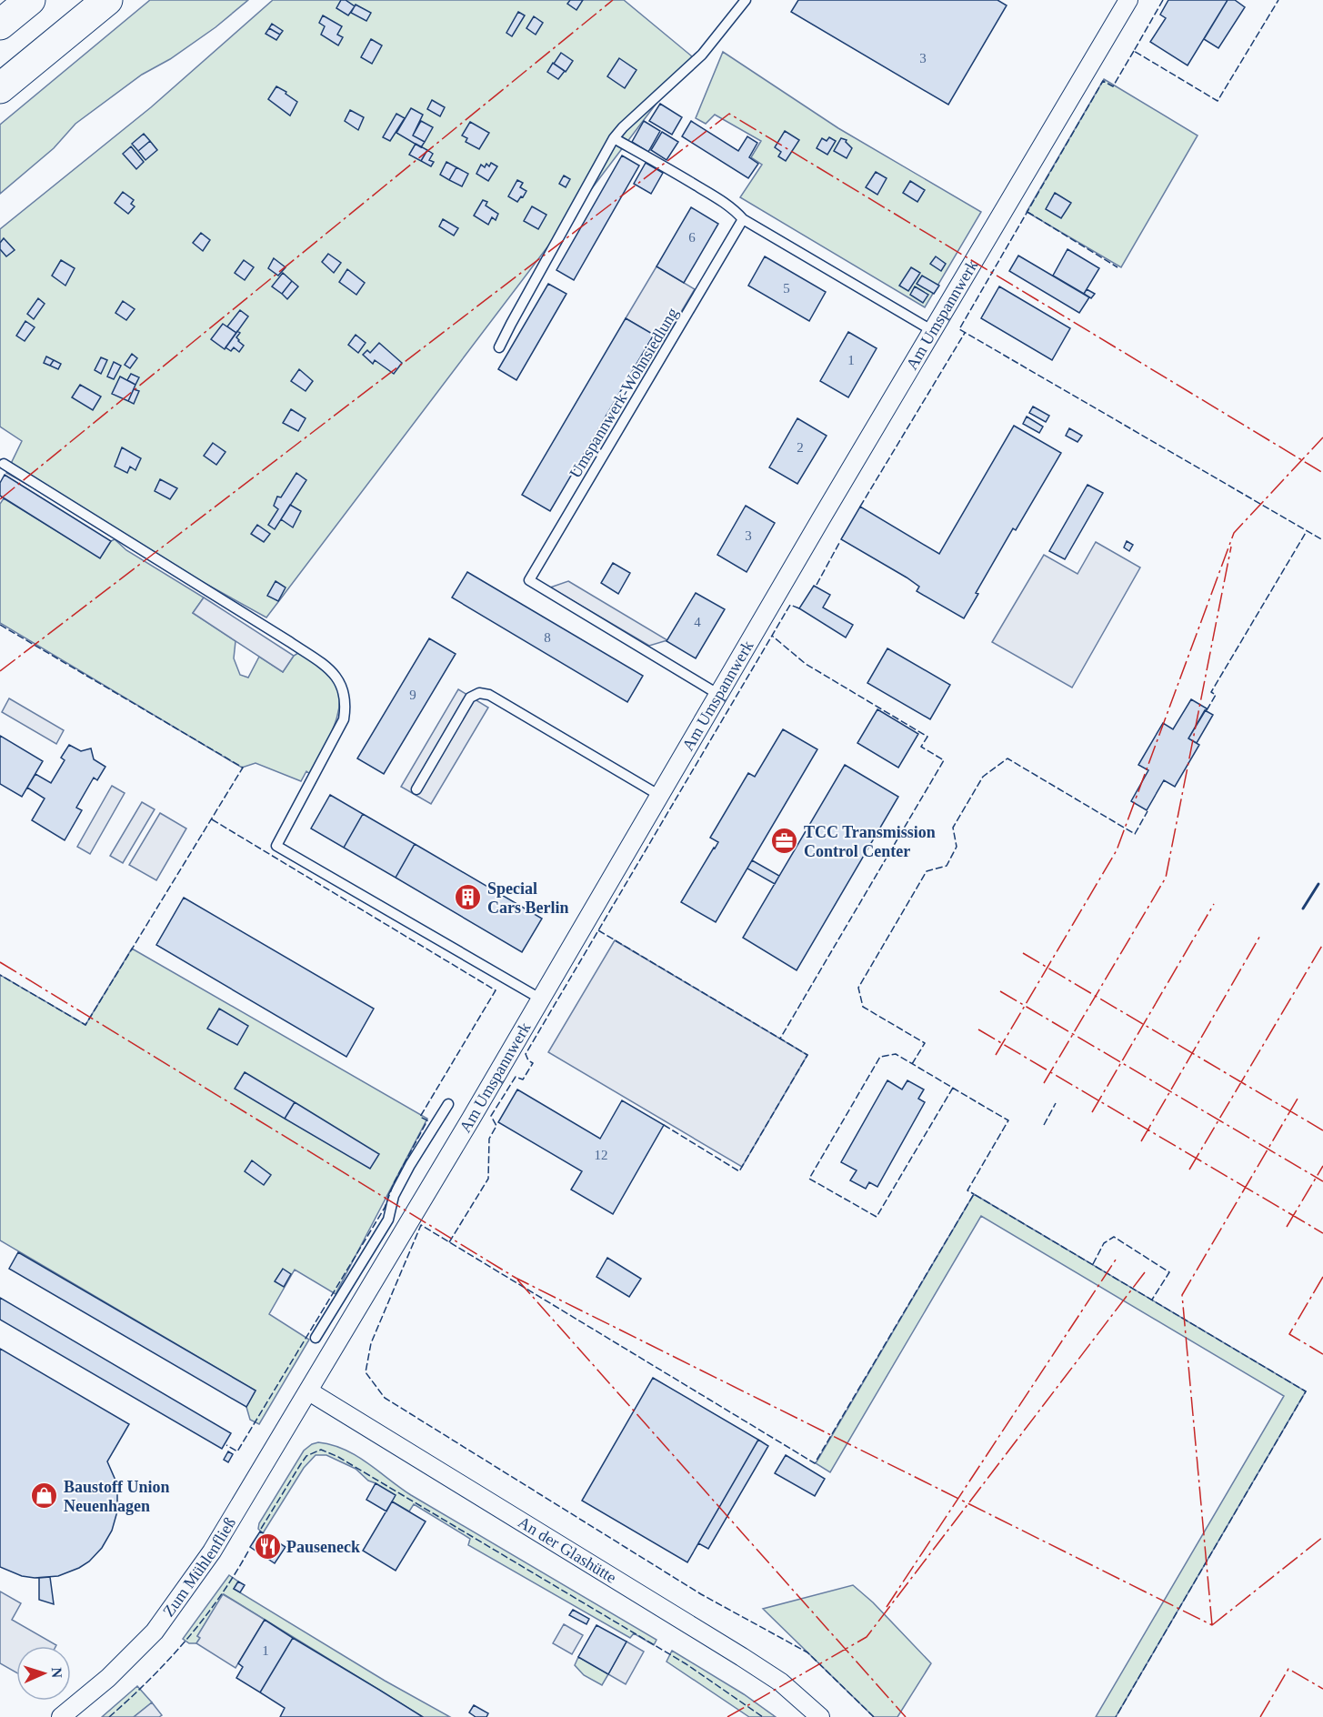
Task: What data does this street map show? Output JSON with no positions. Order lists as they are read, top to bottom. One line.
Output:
{"streets":{"street":["Am Umspannwerk","An der Glashütte","Zum Mühlenfließ"],"lane":["Umspannwerk-Wohnsiedlung"]},"crossings":[["Am Umspannwerk","Umspannwerk-Wohnsiedlung"],["Am Umspannwerk","An der Glashütte"],["Am Umspannwerk","Zum Mühlenfließ"],["An der Glashütte","Zum Mühlenfließ"]],"places":{"office":["TCC Transmission Control Center"],"building":["Special Cars Berlin"],"shop":["Baustoff Union Neuenhagen"],"restaurant":["Pauseneck"]},"house_numbers":["3","6","5","1","2","3","4","8","9","12","1"],"north":"right"}
